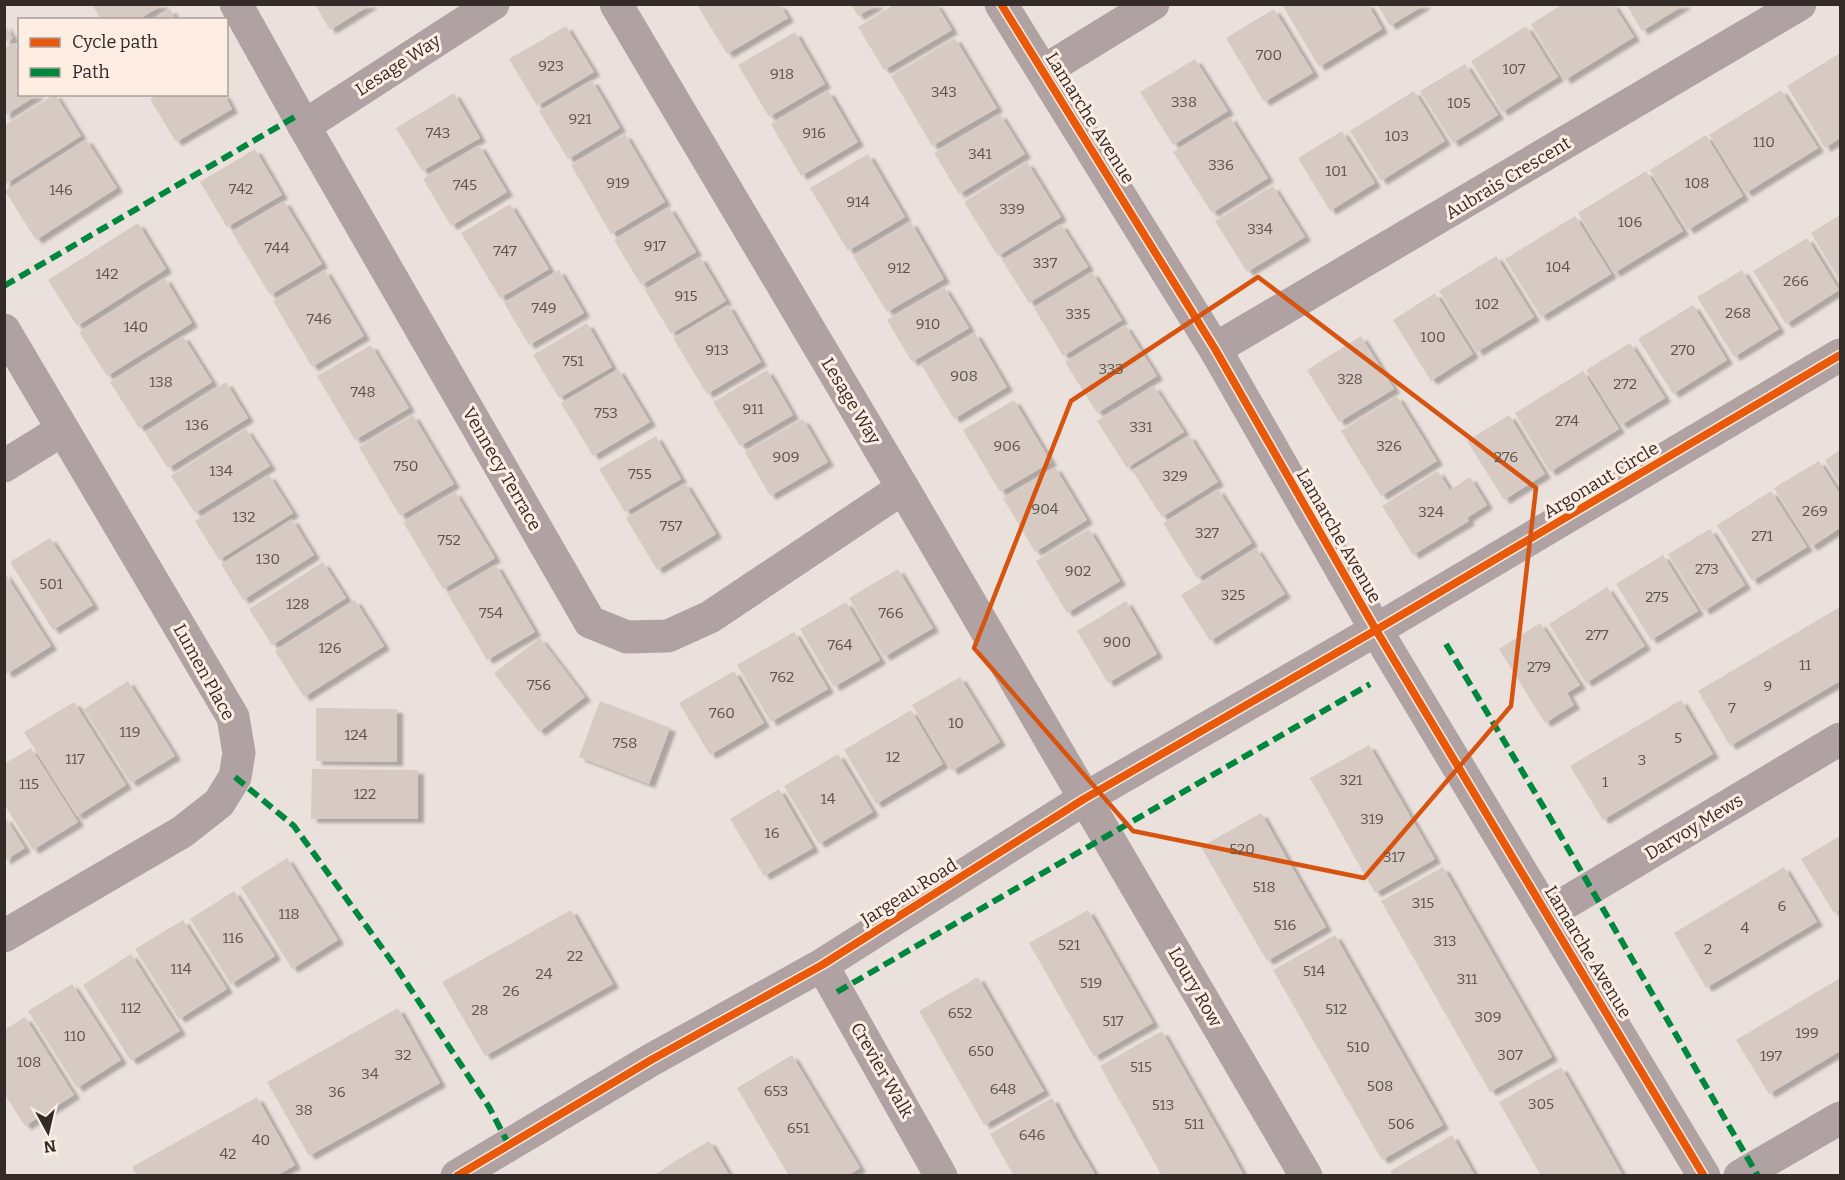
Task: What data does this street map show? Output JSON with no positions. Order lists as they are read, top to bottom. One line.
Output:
{"streets":{"street":["Lesage Way","Lamarche Avenue","Aubrais Crescent","Vennecy Terrace","Argonaut Circle","Lumen Place","Darvoy Mews","Jargeau Road","Loury Row","Crevier Walk"]},"crossings":[["Lesage Way","Vennecy Terrace"],["Lesage Way","Jargeau Road"],["Lesage Way","Loury Row"],["Lamarche Avenue","Aubrais Crescent"],["Lamarche Avenue","Argonaut Circle"],["Lamarche Avenue","Darvoy Mews"],["Lamarche Avenue","Jargeau Road"],["Argonaut Circle","Jargeau Road"],["Jargeau Road","Loury Row"],["Jargeau Road","Crevier Walk"]],"house_numbers":["700","923","107","918","343","338","105","921","743","916","103","110","341","336","101","919","108","745","742","146","914","339","106","334","917","744","747","337","104","912","142","266","915","102","749","268","335","746","910","140","100","913","270","751","333","908","328","138","272","748","911","753","274","136","331","906","326","909","276","750","134","755","329","904","269","324","132","757","327","271","752","130","273","902","501","325","275","128","754","766","277","900","764","126","11","279","762","756","9","7","760","10","119","124","5","758","12","117","3","321","1","115","122","14","319","16","520","317","518","315","6","118","516","4","116","313","521","2","22","114","514","24","311","519","26","112","512","28","652","309","517","199","110","510","650","32","307","197","108","515","34","508","648","653","36","305","513","38","511","506","651","646","40","42"],"legend":["Cycle path","Path"],"north":"bottom"}
